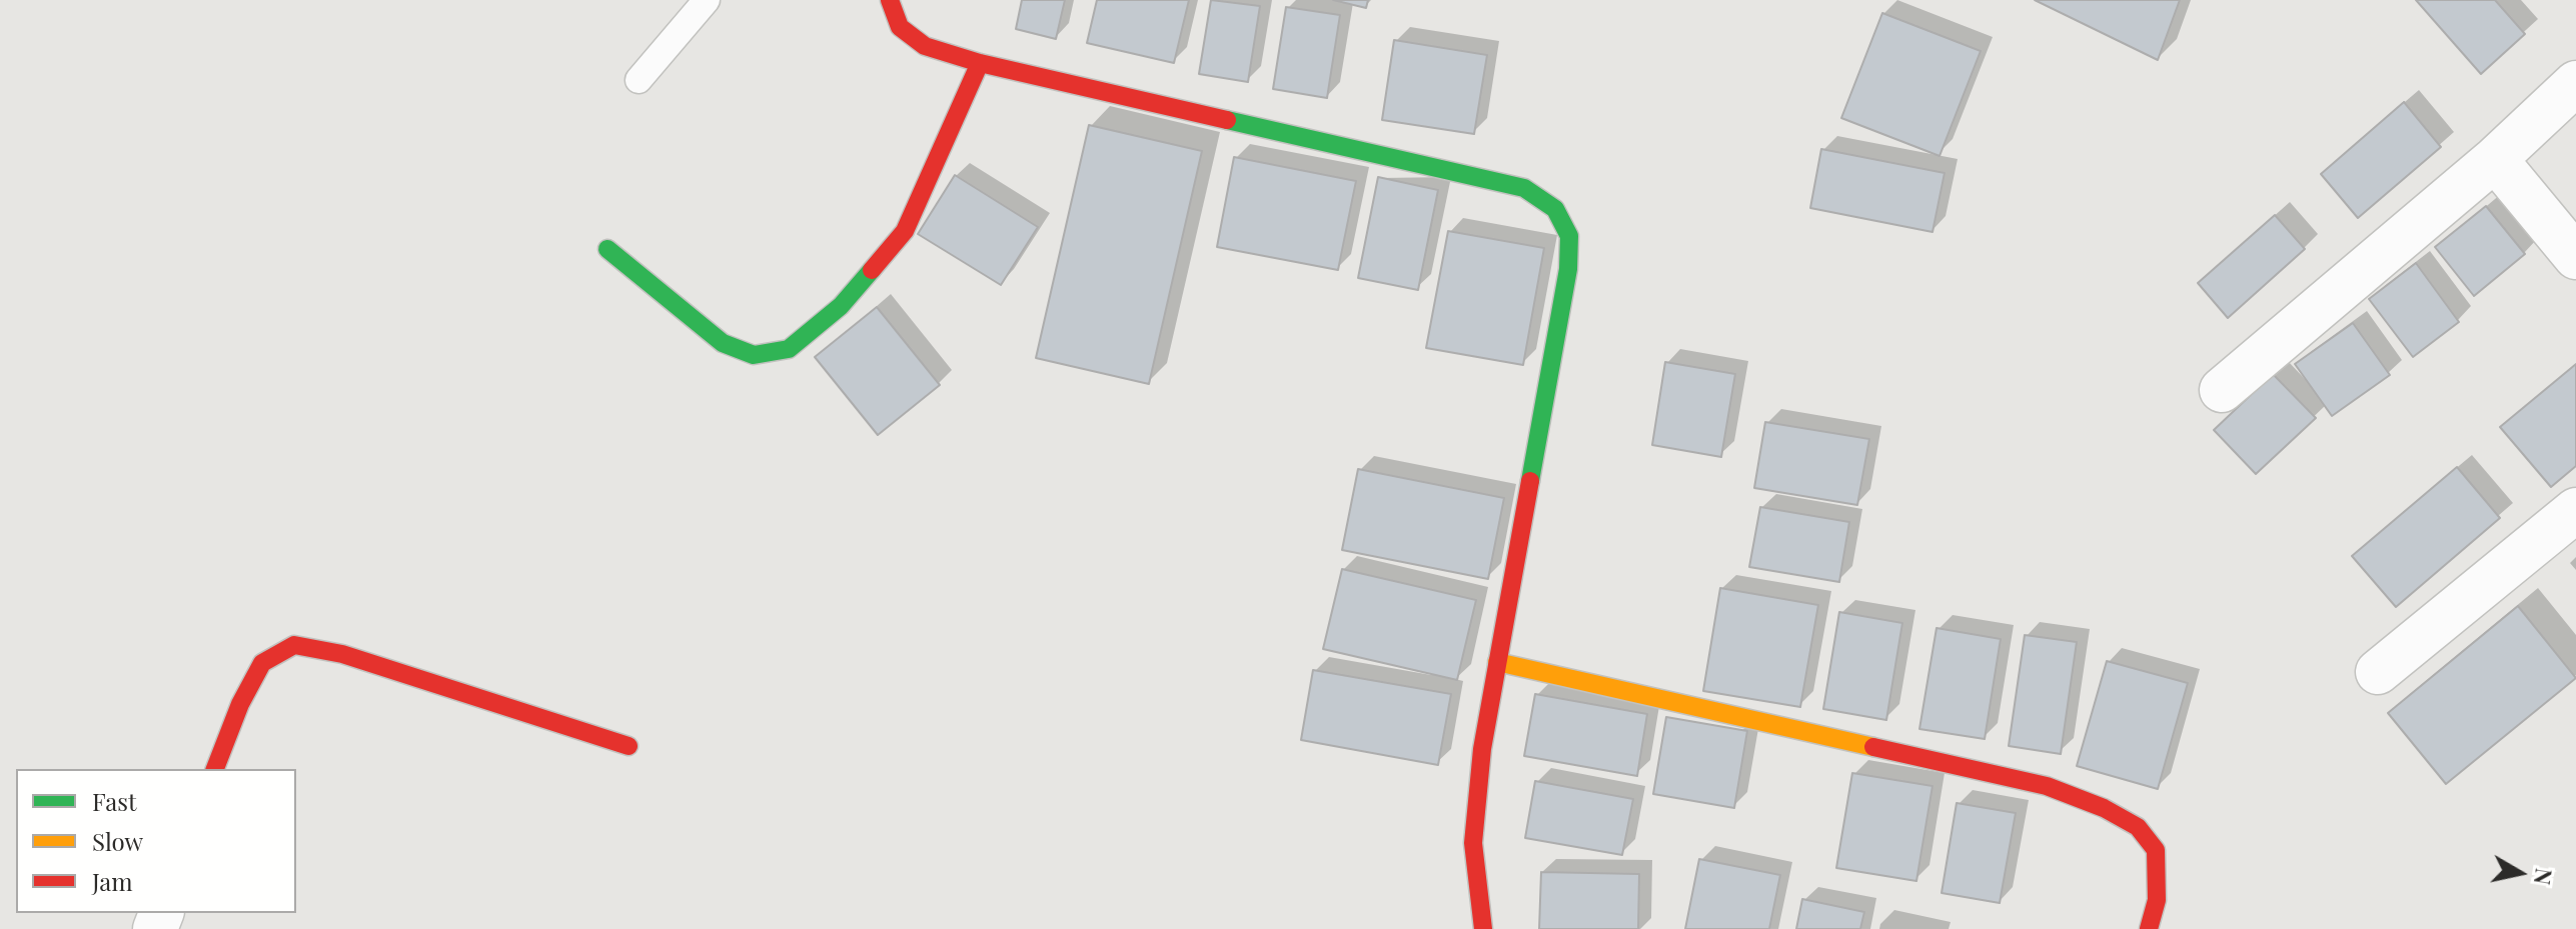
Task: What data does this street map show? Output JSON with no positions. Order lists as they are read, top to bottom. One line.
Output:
{"legend":["Fast","Slow","Jam"],"north":"right"}
